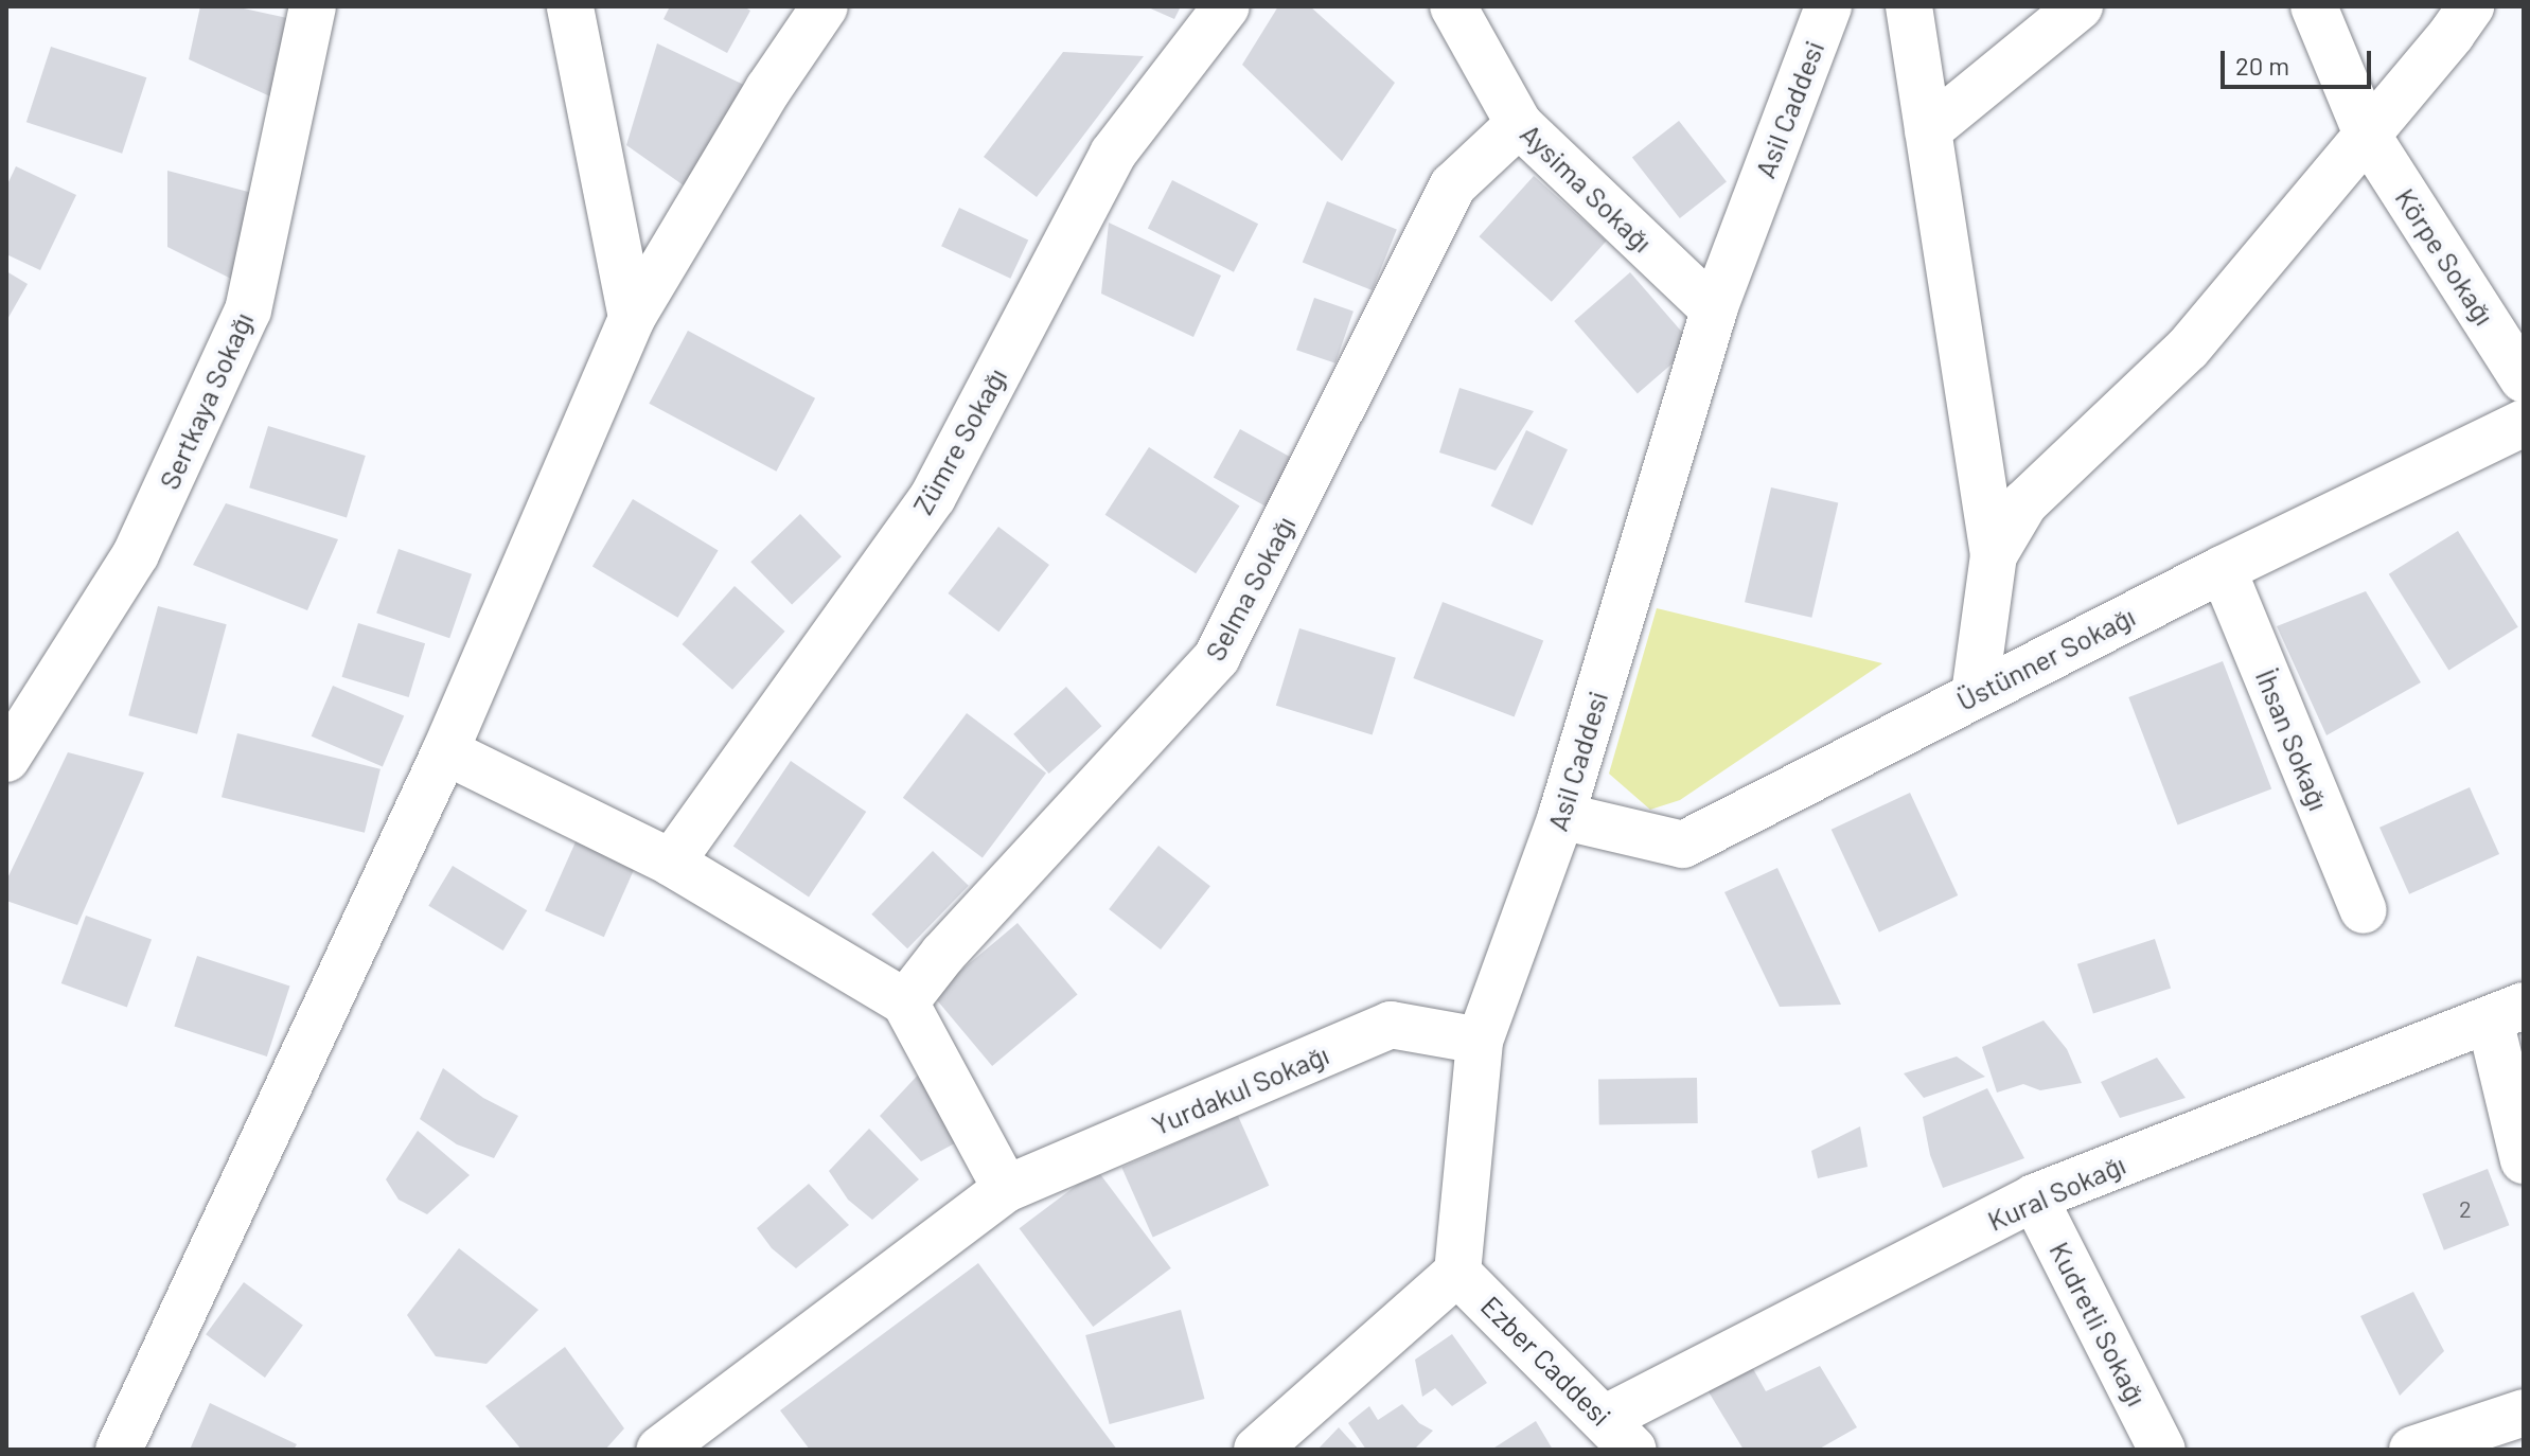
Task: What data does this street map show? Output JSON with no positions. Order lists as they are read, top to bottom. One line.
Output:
{"streets":{"street":["Asil Caddesi","Aysima Sokağı","Körpe Sokağı","Sertkaya Sokağı","Zümre Sokağı","Selma Sokağı","Üstünner Sokağı","İhsan Sokağı","Yurdakul Sokağı","Kural Sokağı","Kudretli Sokağı","Ezber Caddesi"]},"crossings":[["Asil Caddesi","Aysima Sokağı"],["Asil Caddesi","Üstünner Sokağı"],["Asil Caddesi","Yurdakul Sokağı"],["Asil Caddesi","Ezber Caddesi"],["Aysima Sokağı","Selma Sokağı"],["Üstünner Sokağı","İhsan Sokağı"],["Kural Sokağı","Kudretli Sokağı"],["Kural Sokağı","Ezber Caddesi"]],"house_numbers":["2"],"scale_bar":"20 m"}
